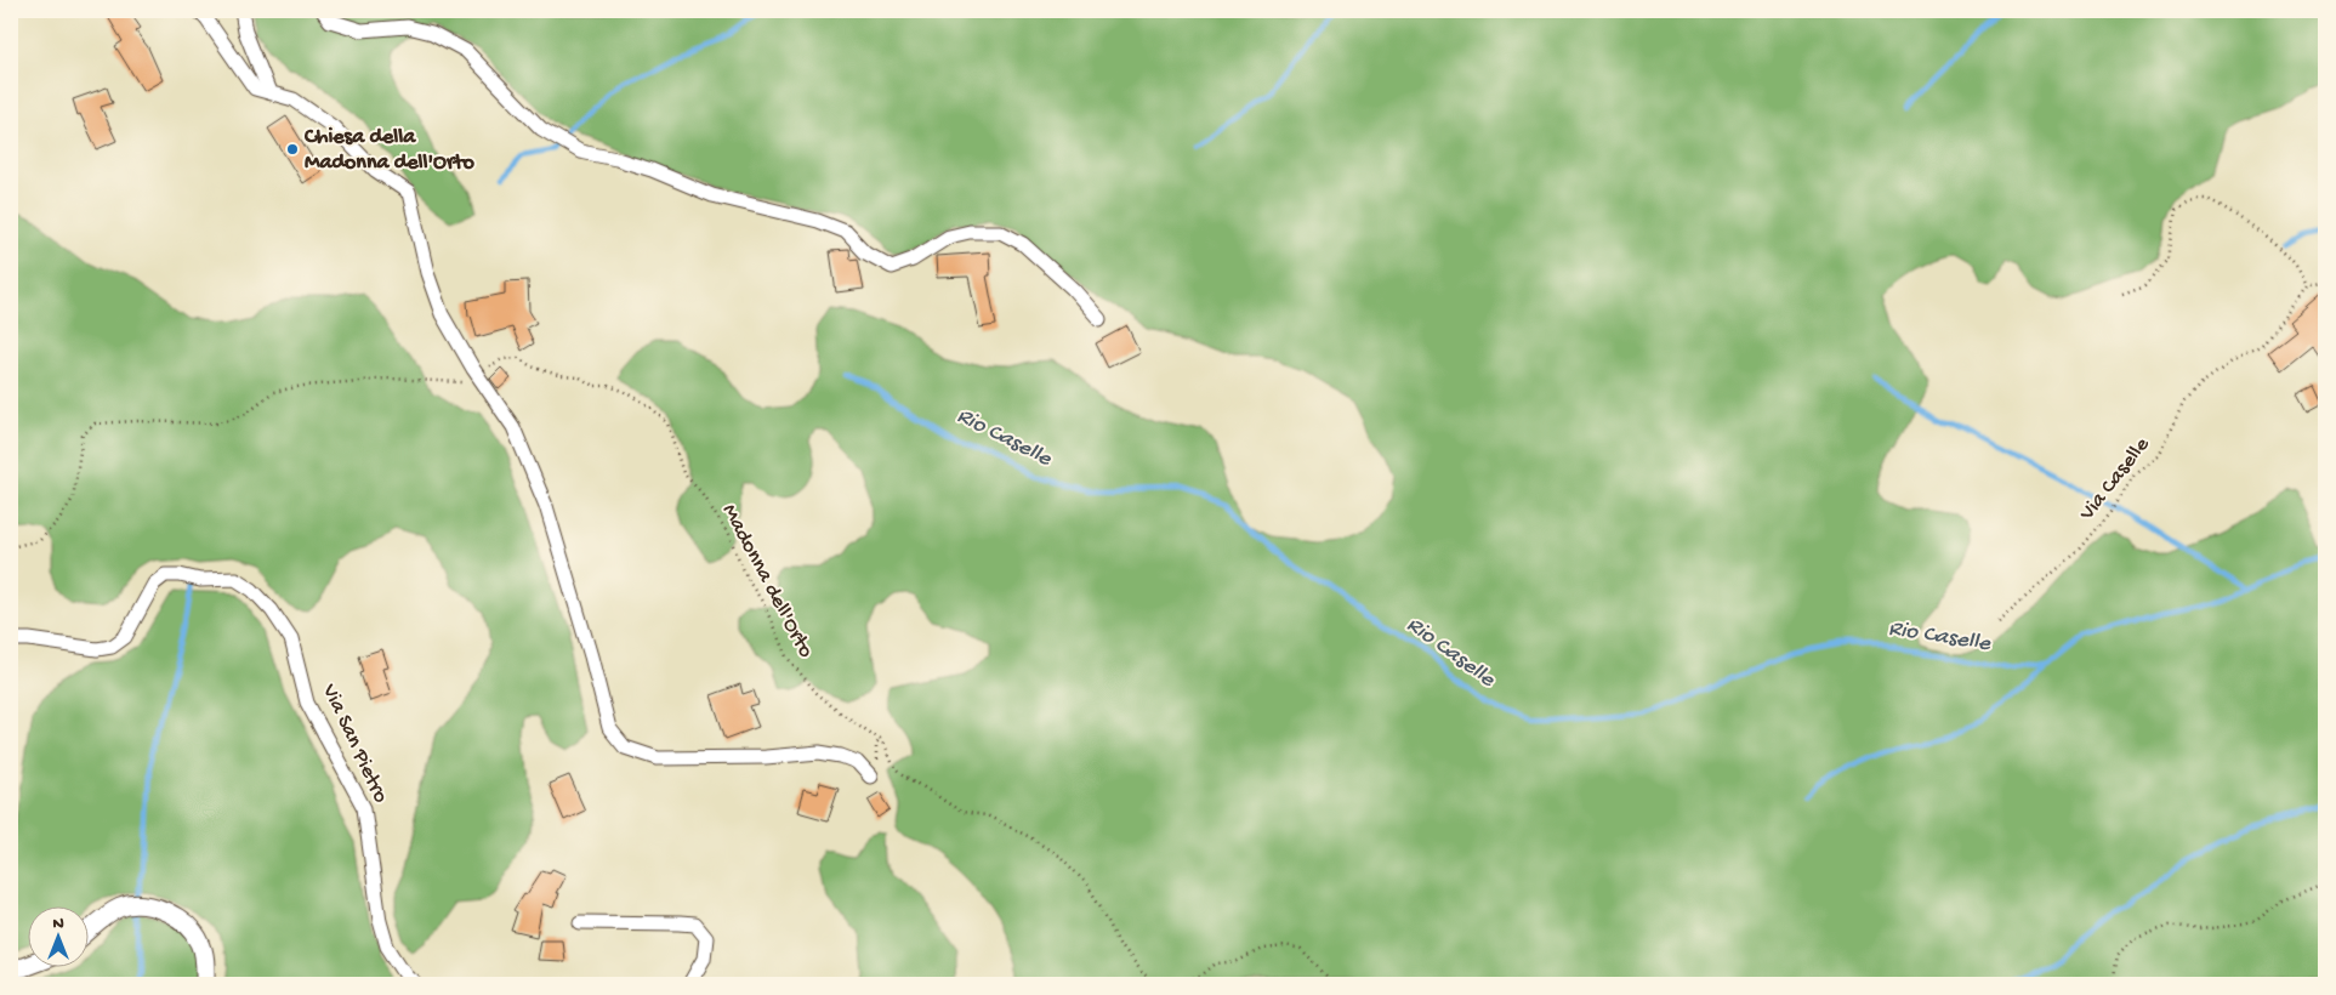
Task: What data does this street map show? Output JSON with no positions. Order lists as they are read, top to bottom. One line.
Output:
{"streets":{"street":["Via San Pietro"],"path":["Via Caselle","Madonna dell'Orto"]},"water":["Rio Caselle"],"places":["Chiesa della Madonna dell'Orto"],"north":"top"}
